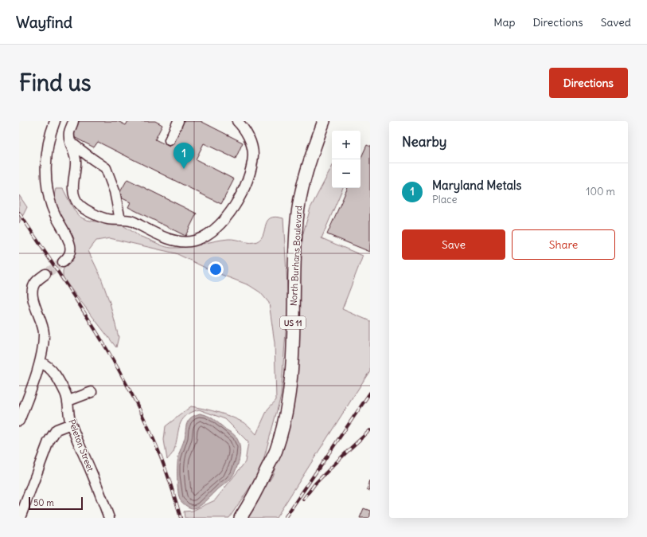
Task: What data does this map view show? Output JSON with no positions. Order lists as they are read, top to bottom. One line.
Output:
{"streets":{"main road":["North Burhans Boulevard","US 11"],"street":["Peleton Street"]},"scale_bar":"50 m","page":{"header":"Wayfind","nav":["Map","Directions","Saved"],"buttons":["Directions",["Save","Share"]],"title":"Find us","heading":"Nearby","map_buttons":["+","−"],"pins":"1","list":[{"mark":"1","name":"Maryland Metals","note":"Place","value":"100 m"}],"scale":"50 m"}}
